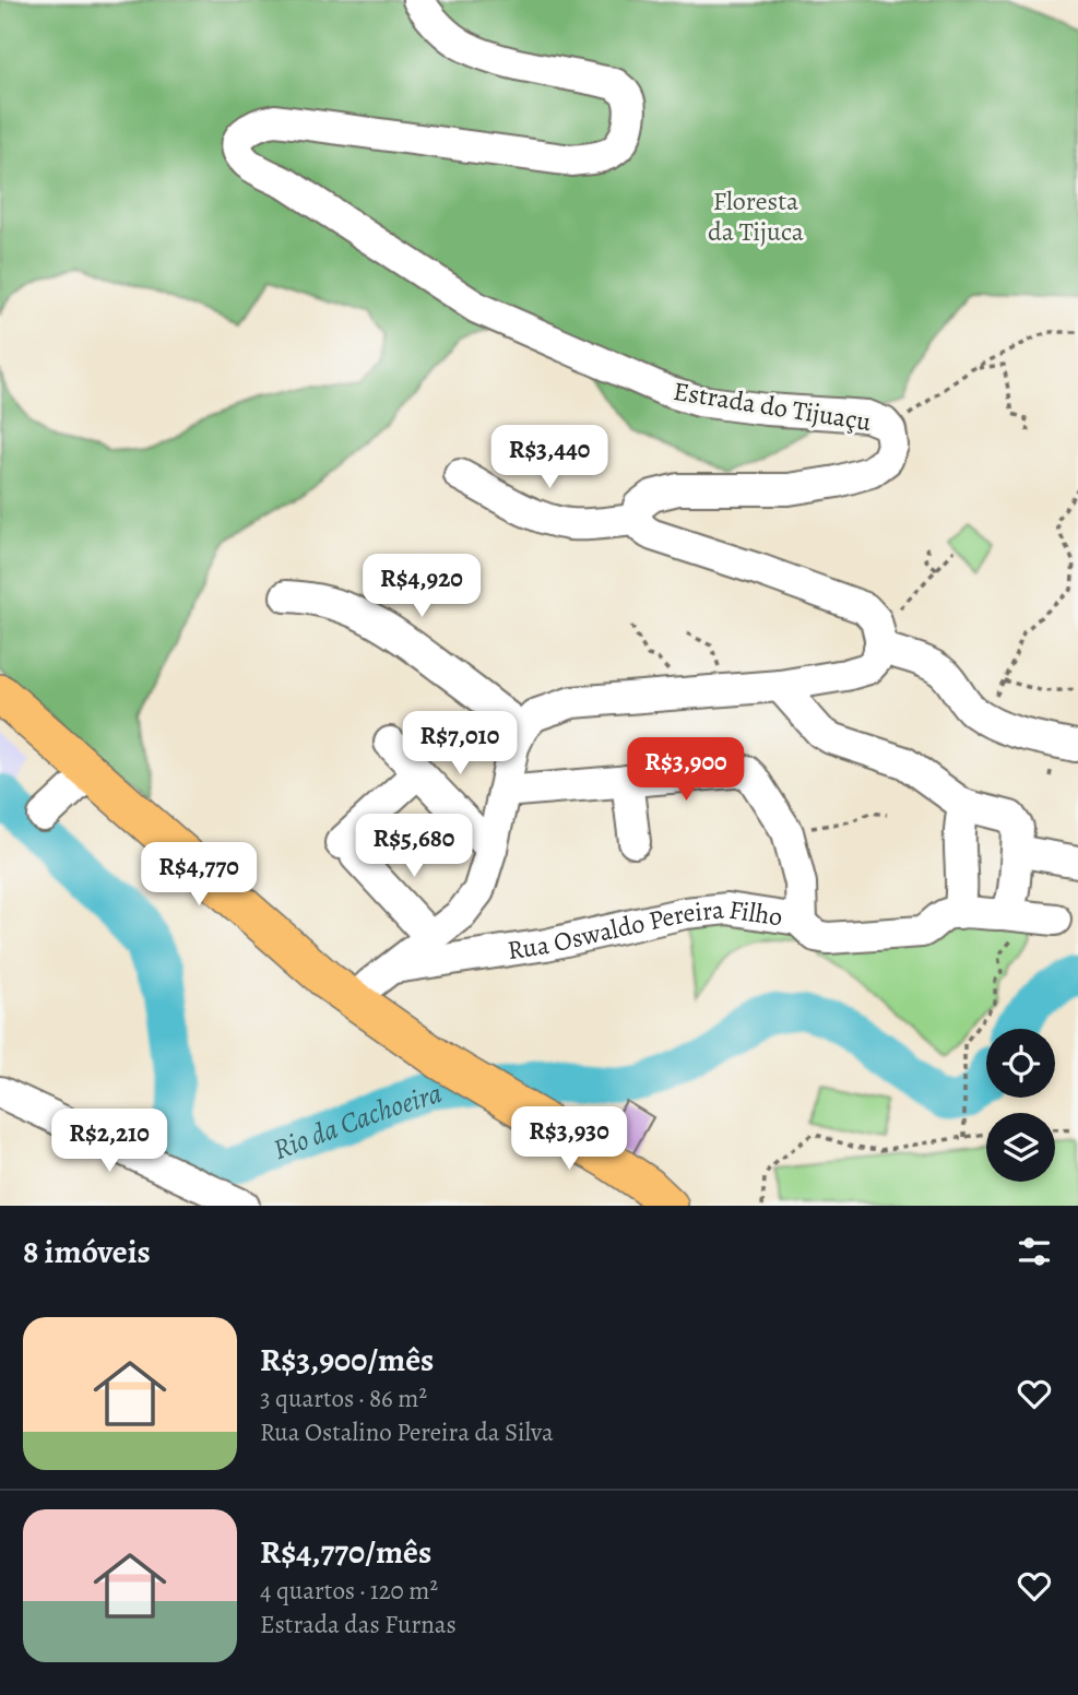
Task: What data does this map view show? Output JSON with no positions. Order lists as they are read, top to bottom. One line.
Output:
{"streets":{"street":["Estrada do Tijuaçu","Rua Oswaldo Pereira Filho"]},"water":["Rio da Cachoeira"],"parks":["Floresta da Tijuca"],"page":{"price":["R$3,440","R$4,920","R$7,010","R$3,900","R$5,680","R$4,770","R$3,930","R$2,210"],"heading":"8 imóveis","list":[{"name":"R$3,900/mês","note":"3 quartos · 86 m² · Rua Ostalino Pereira da Silva"},{"name":"R$4,770/mês","note":"4 quartos · 120 m² · Estrada das Furnas"}]}}
